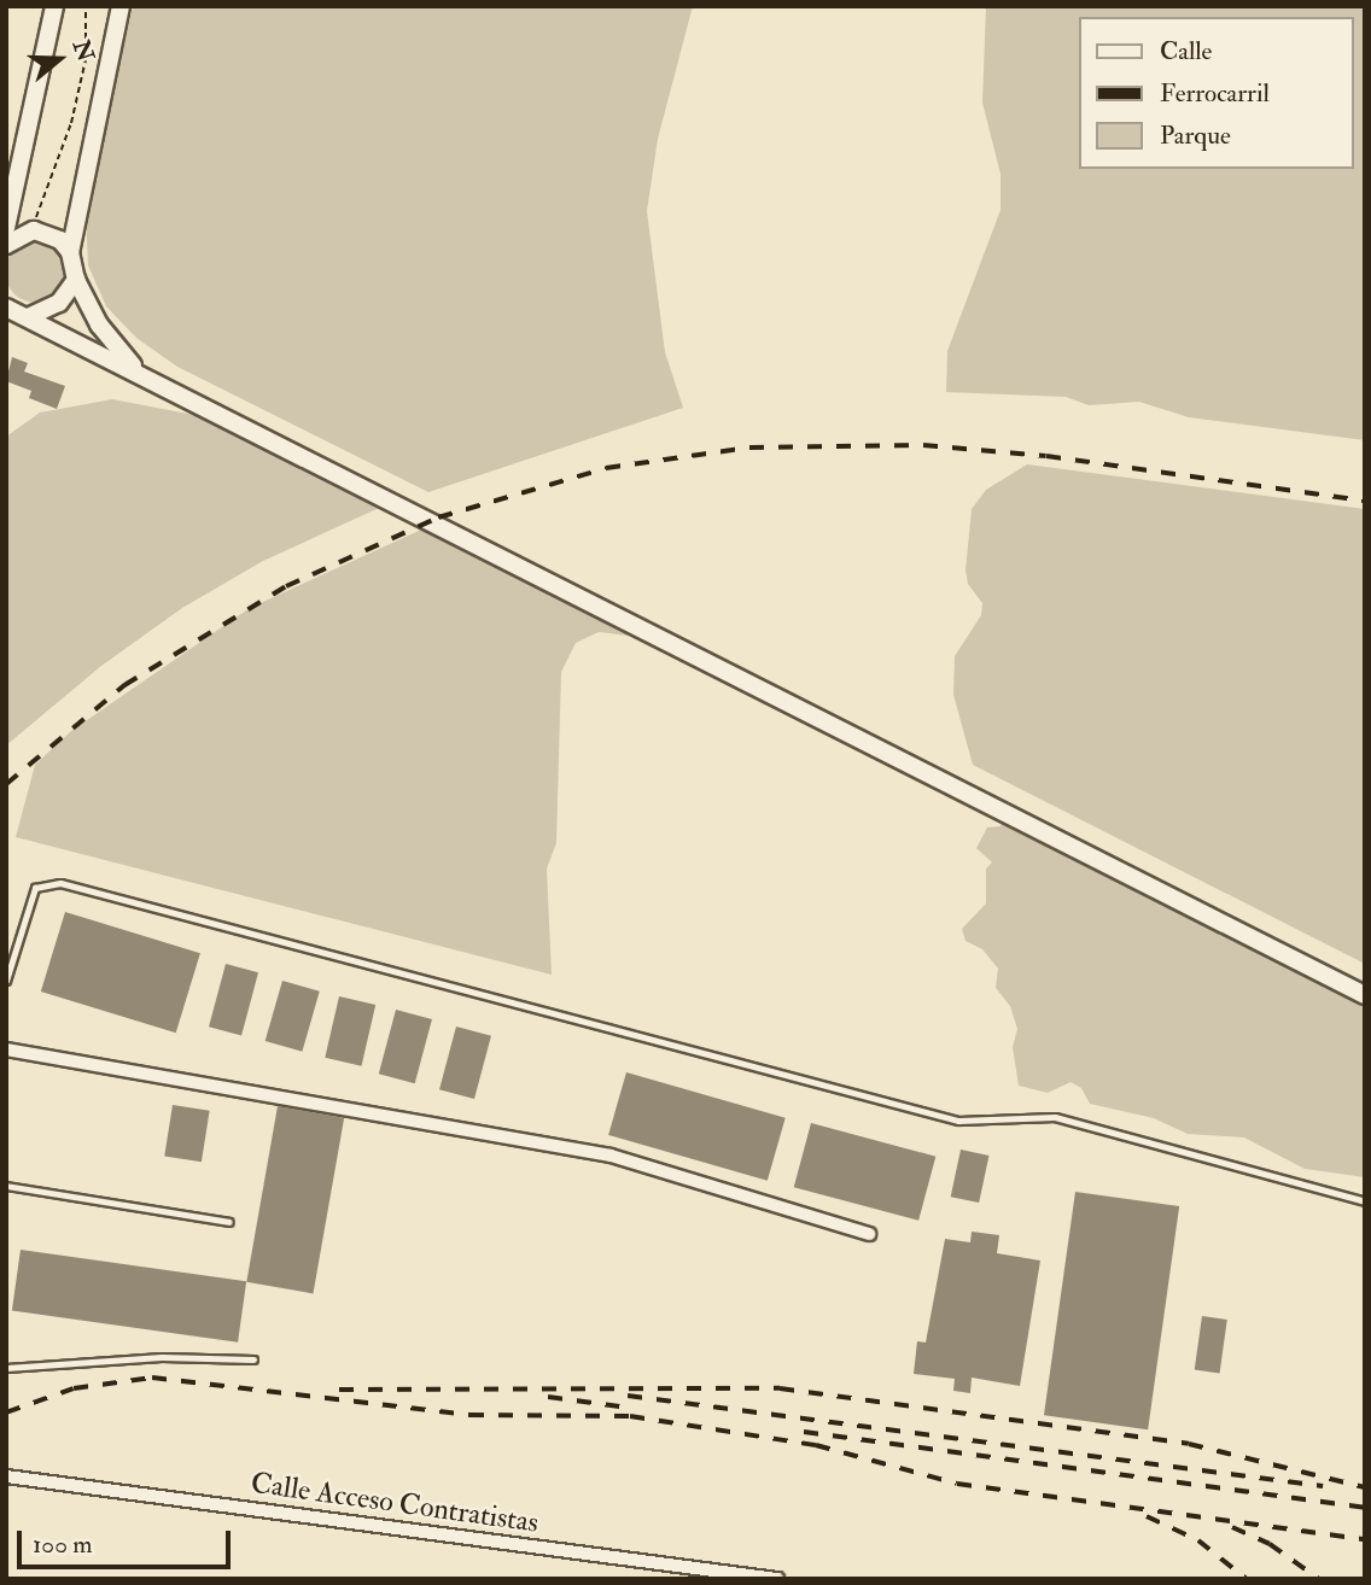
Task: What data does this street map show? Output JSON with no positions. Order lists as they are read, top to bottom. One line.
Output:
{"streets":{"street":["Calle Acceso Contratistas"]},"legend":["Calle","Ferrocarril","Parque"],"scale_bar":"100 m","north":"right"}
